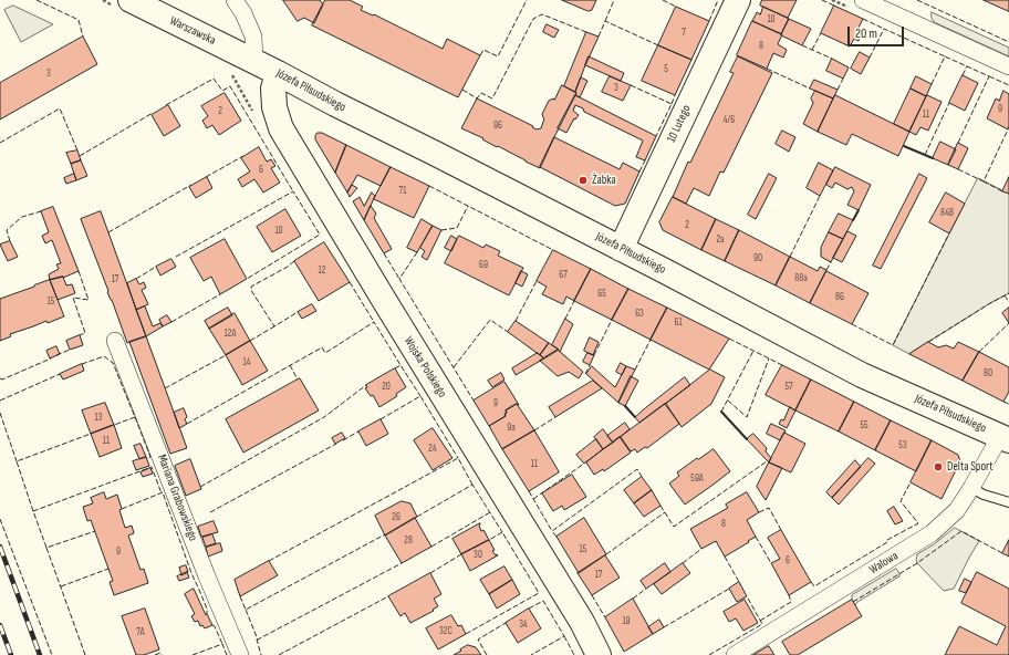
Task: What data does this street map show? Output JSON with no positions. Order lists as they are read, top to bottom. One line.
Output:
{"streets":{"main road":["Warszawska","Józefa Piłsudskiego","10 Lutego","Wojska Polskiego"],"street":["Mariana Grabowskiego","Wałowa"]},"crossings":[["Warszawska","Józefa Piłsudskiego"],["Józefa Piłsudskiego","10 Lutego"],["Józefa Piłsudskiego","Wojska Polskiego"],["Józefa Piłsudskiego","Wałowa"]],"places":["Żabka","Delta Sport"],"house_numbers":["10","7","8","5","3","3","9","2","11","4/6","96","6","71","84B","2","10","2a","90","69","12","67","88a","17","65","86","15","63","61","12A","14","80","20","57","9","13","55","9a","11","53","24","11","59A","26","8","28","15","9","30","6","17","19","34","32C","7A"],"scale_bar":"20 m"}
